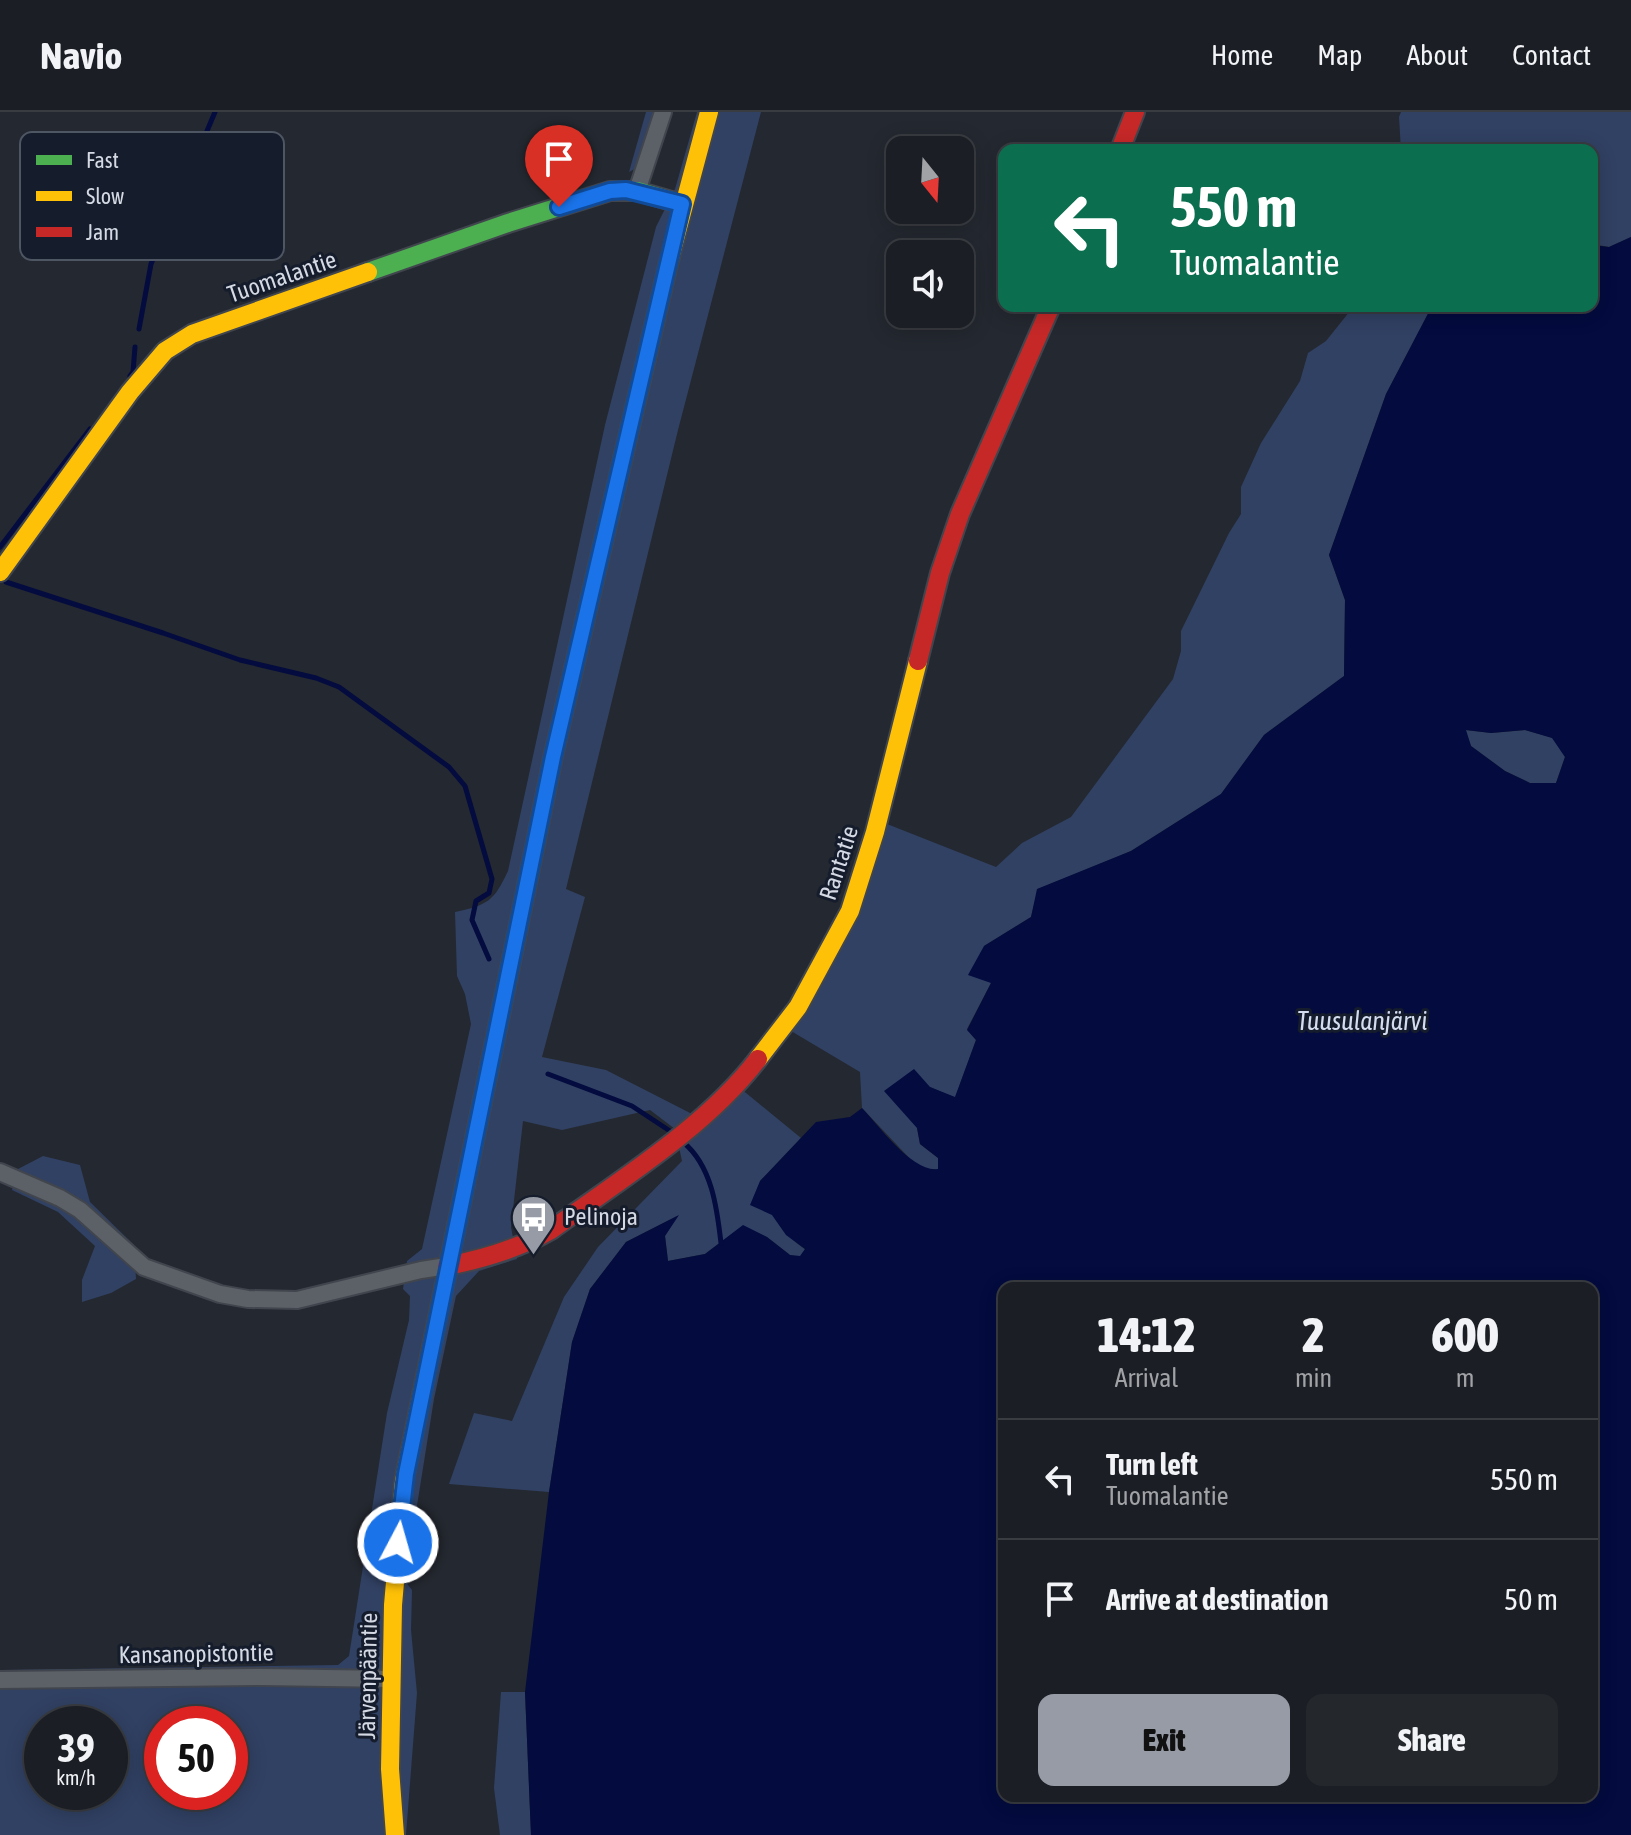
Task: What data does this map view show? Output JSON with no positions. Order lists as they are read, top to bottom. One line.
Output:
{"streets":{"street":["Tuomalantie","Rantatie","Kansanopistontie","Järvenpääntie"]},"crossings":[["Tuomalantie","Järvenpääntie"],["Rantatie","Järvenpääntie"],["Kansanopistontie","Järvenpääntie"]],"water":["Tuusulanjärvi"],"places":{"bus stop":["Pelinoja"]},"legend":["Fast","Slow","Jam"],"north":"bottom","page":{"header":"Navio","nav":["Home","Map","About","Contact"],"turn":["550 m","Tuomalantie"],"eta":["14:12","Arrival","2","min","600","m"],"list":[{"name":"Turn left","note":"Tuomalantie","value":"550 m"},{"name":"Arrive at destination","value":"50 m"}],"buttons":["Exit","Share"],"speed":"39 km/h","limit":"50"}}
